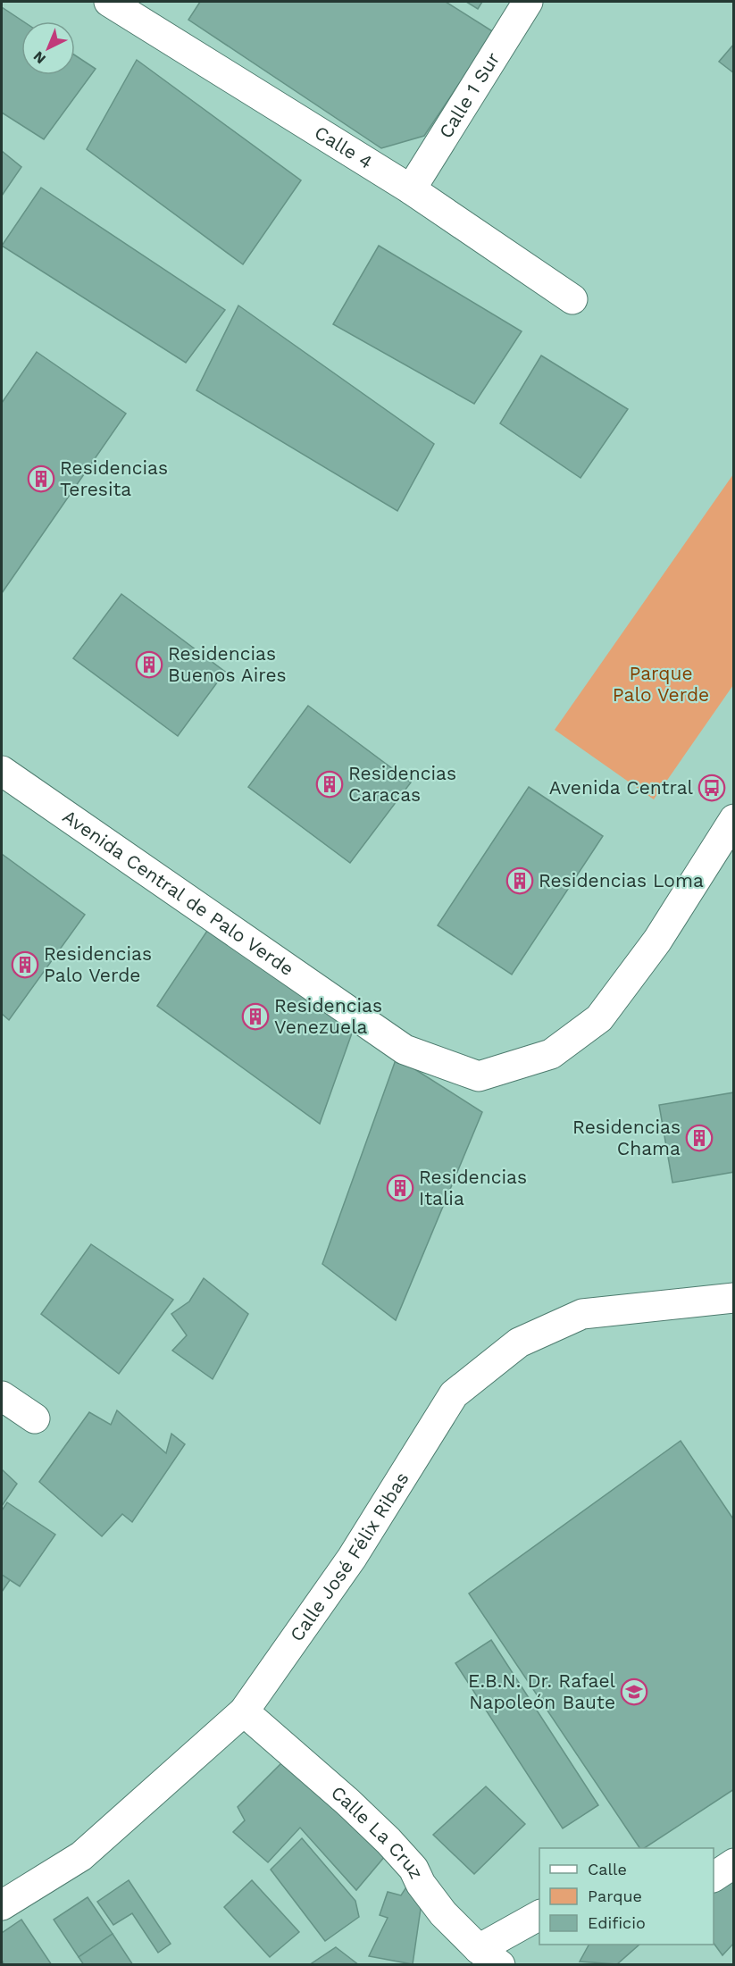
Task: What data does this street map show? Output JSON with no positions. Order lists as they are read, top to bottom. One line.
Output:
{"streets":{"street":["Calle 1 Sur","Calle 4","Avenida Central de Palo Verde","Calle José Félix Ribas","Calle La Cruz"]},"crossings":[["Calle 1 Sur","Calle 4"],["Calle José Félix Ribas","Calle La Cruz"]],"parks":["Parque Palo Verde"],"places":{"building":["Residencias Teresita","Residencias Buenos Aires","Residencias Caracas","Residencias Loma","Residencias Palo Verde","Residencias Venezuela","Residencias Chama","Residencias Italia"],"bus stop":["Avenida Central"],"school or university":["E.B.N. Dr. Rafael Napoleón Baute"]},"legend":["Calle","Parque","Edificio"],"north":"bottom left"}
